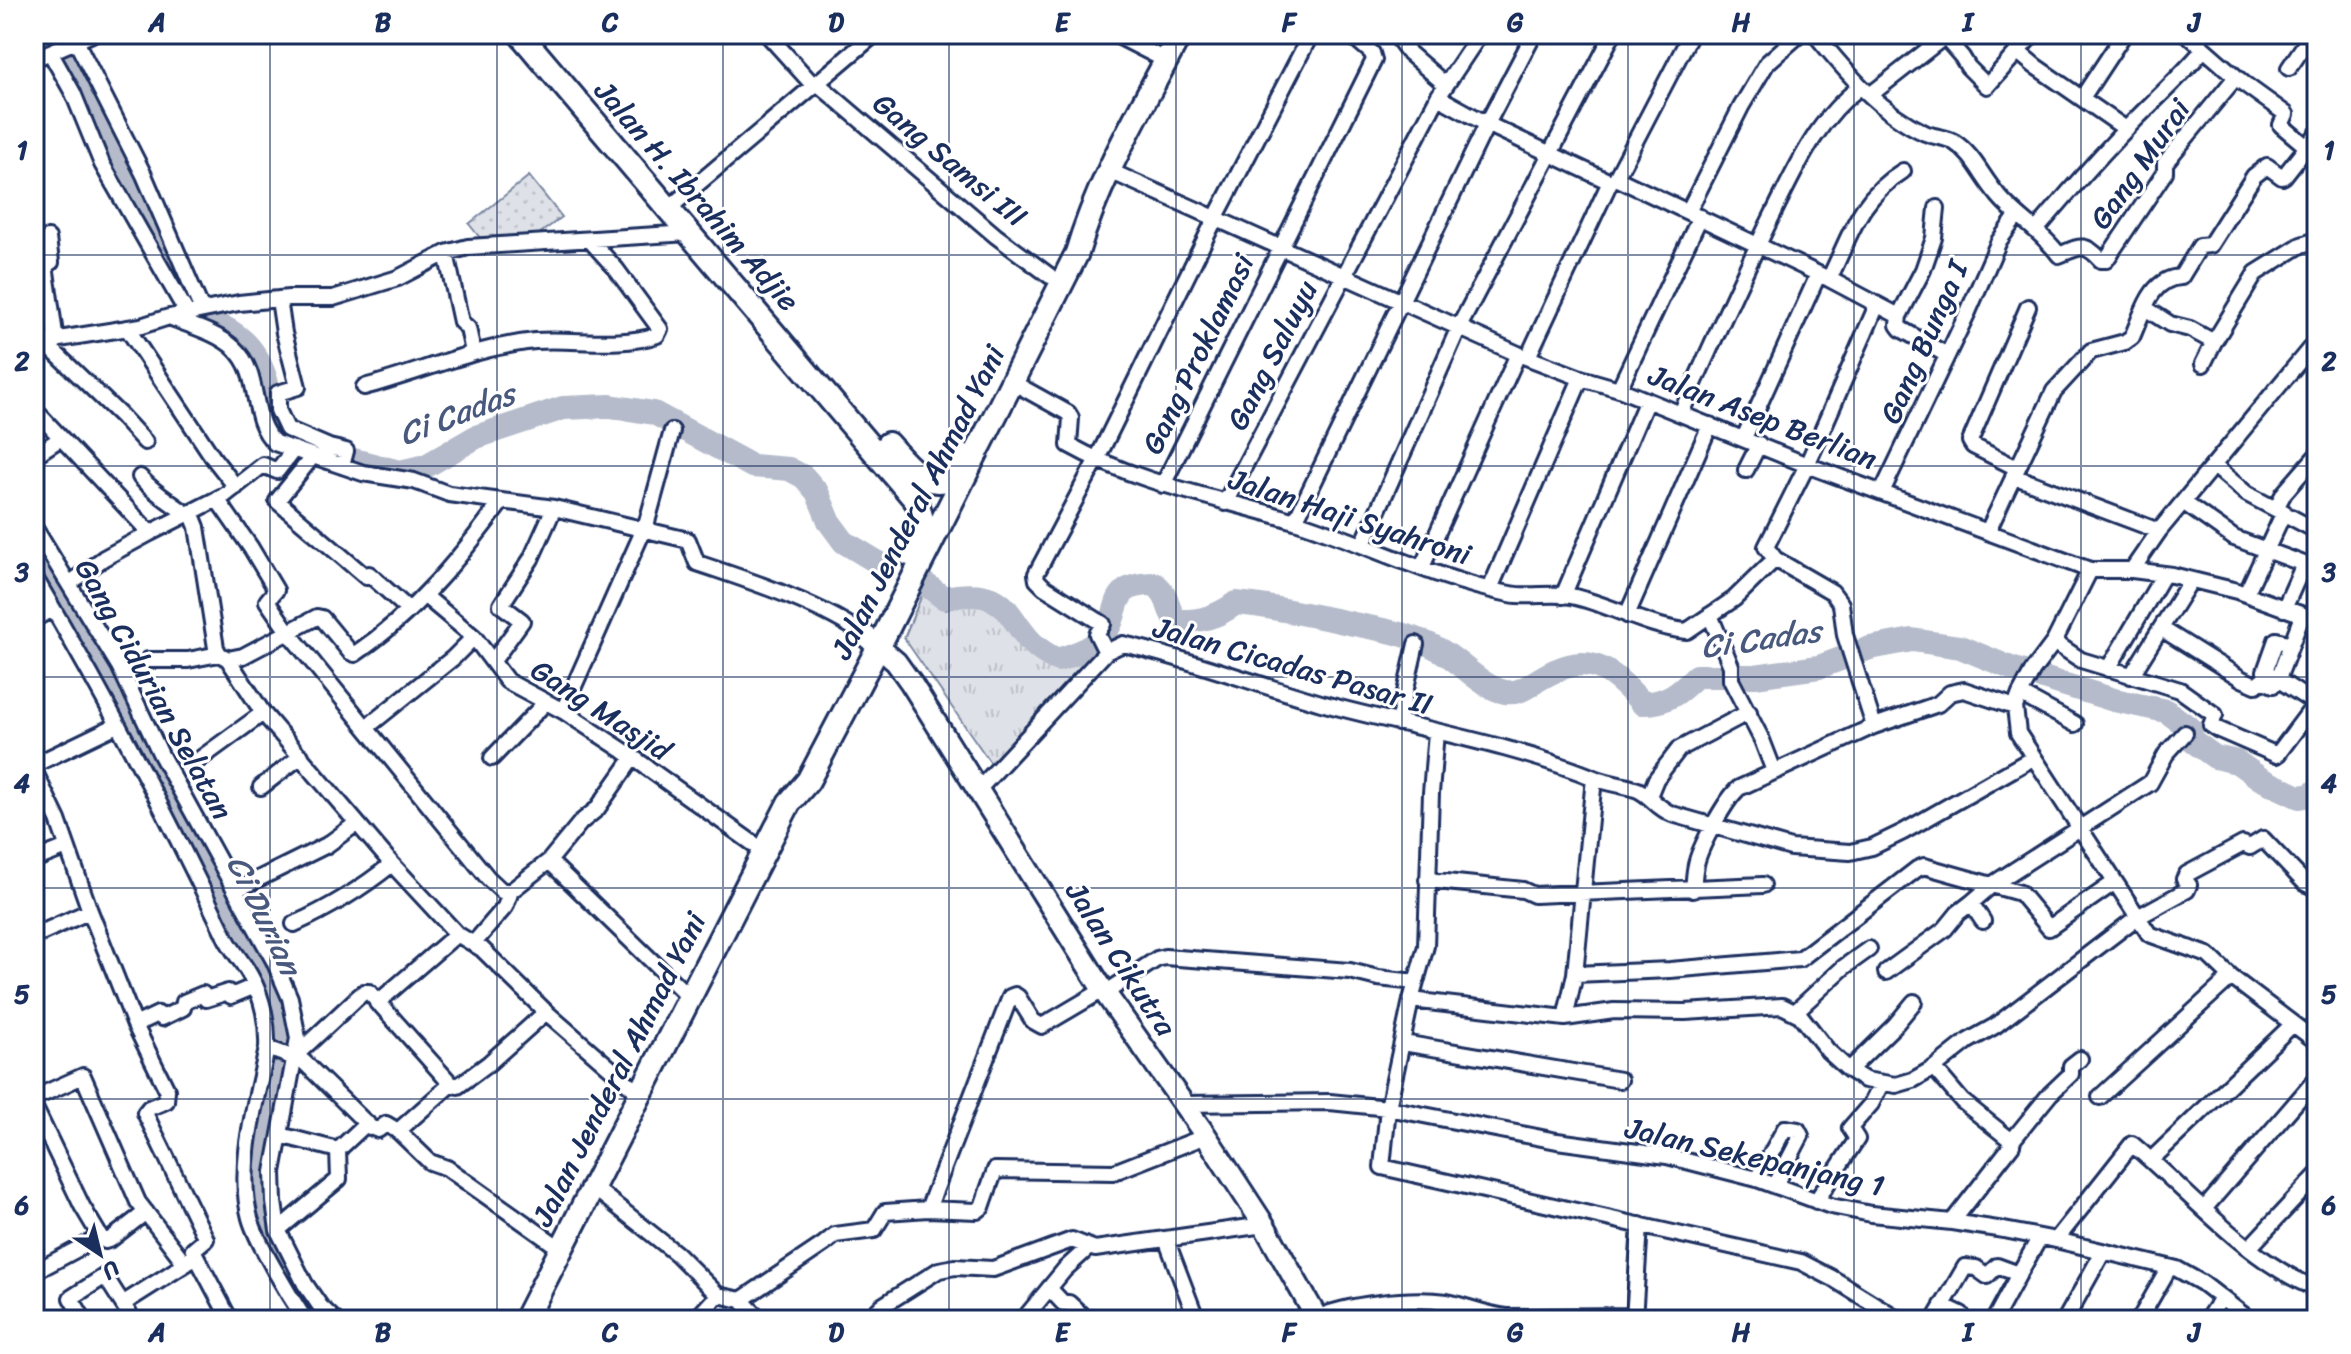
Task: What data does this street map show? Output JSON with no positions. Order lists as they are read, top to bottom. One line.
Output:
{"streets":{"main road":["Jalan H. Ibrahim Adjie","Jalan Jenderal Ahmad Yani","Jalan Cikutra"],"street":["Gang Samsi III","Gang Murai","Gang Bunga I","Gang Proklamasi","Gang Saluyu","Jalan Asep Berlian","Jalan Haji Syahroni","Jalan Cicadas Pasar II","Gang Cidurian Selatan","Gang Masjid","Jalan Sekepanjang 1"]},"crossings":[["Gang Samsi III","Jalan Jenderal Ahmad Yani"],["Gang Murai","Gang Bunga I"],["Jalan H. Ibrahim Adjie","Jalan Jenderal Ahmad Yani"],["Gang Bunga I","Jalan Asep Berlian"],["Gang Proklamasi","Jalan Asep Berlian"],["Gang Proklamasi","Jalan Haji Syahroni"],["Gang Saluyu","Jalan Asep Berlian"],["Gang Saluyu","Jalan Haji Syahroni"],["Jalan Asep Berlian","Jalan Jenderal Ahmad Yani"],["Jalan Jenderal Ahmad Yani","Jalan Haji Syahroni"],["Jalan Jenderal Ahmad Yani","Gang Masjid"],["Jalan Jenderal Ahmad Yani","Jalan Cikutra"],["Jalan Cicadas Pasar II","Jalan Cikutra"],["Jalan Cicadas Pasar II","Jalan Sekepanjang 1"],["Jalan Cikutra","Jalan Sekepanjang 1"]],"water":["Ci Cadas","Ci Durian"],"north":"bottom right","grid":{"columns":["A","B","C","D","E","F","G","H","I","J"],"rows":["1","2","3","4","5","6"]}}
